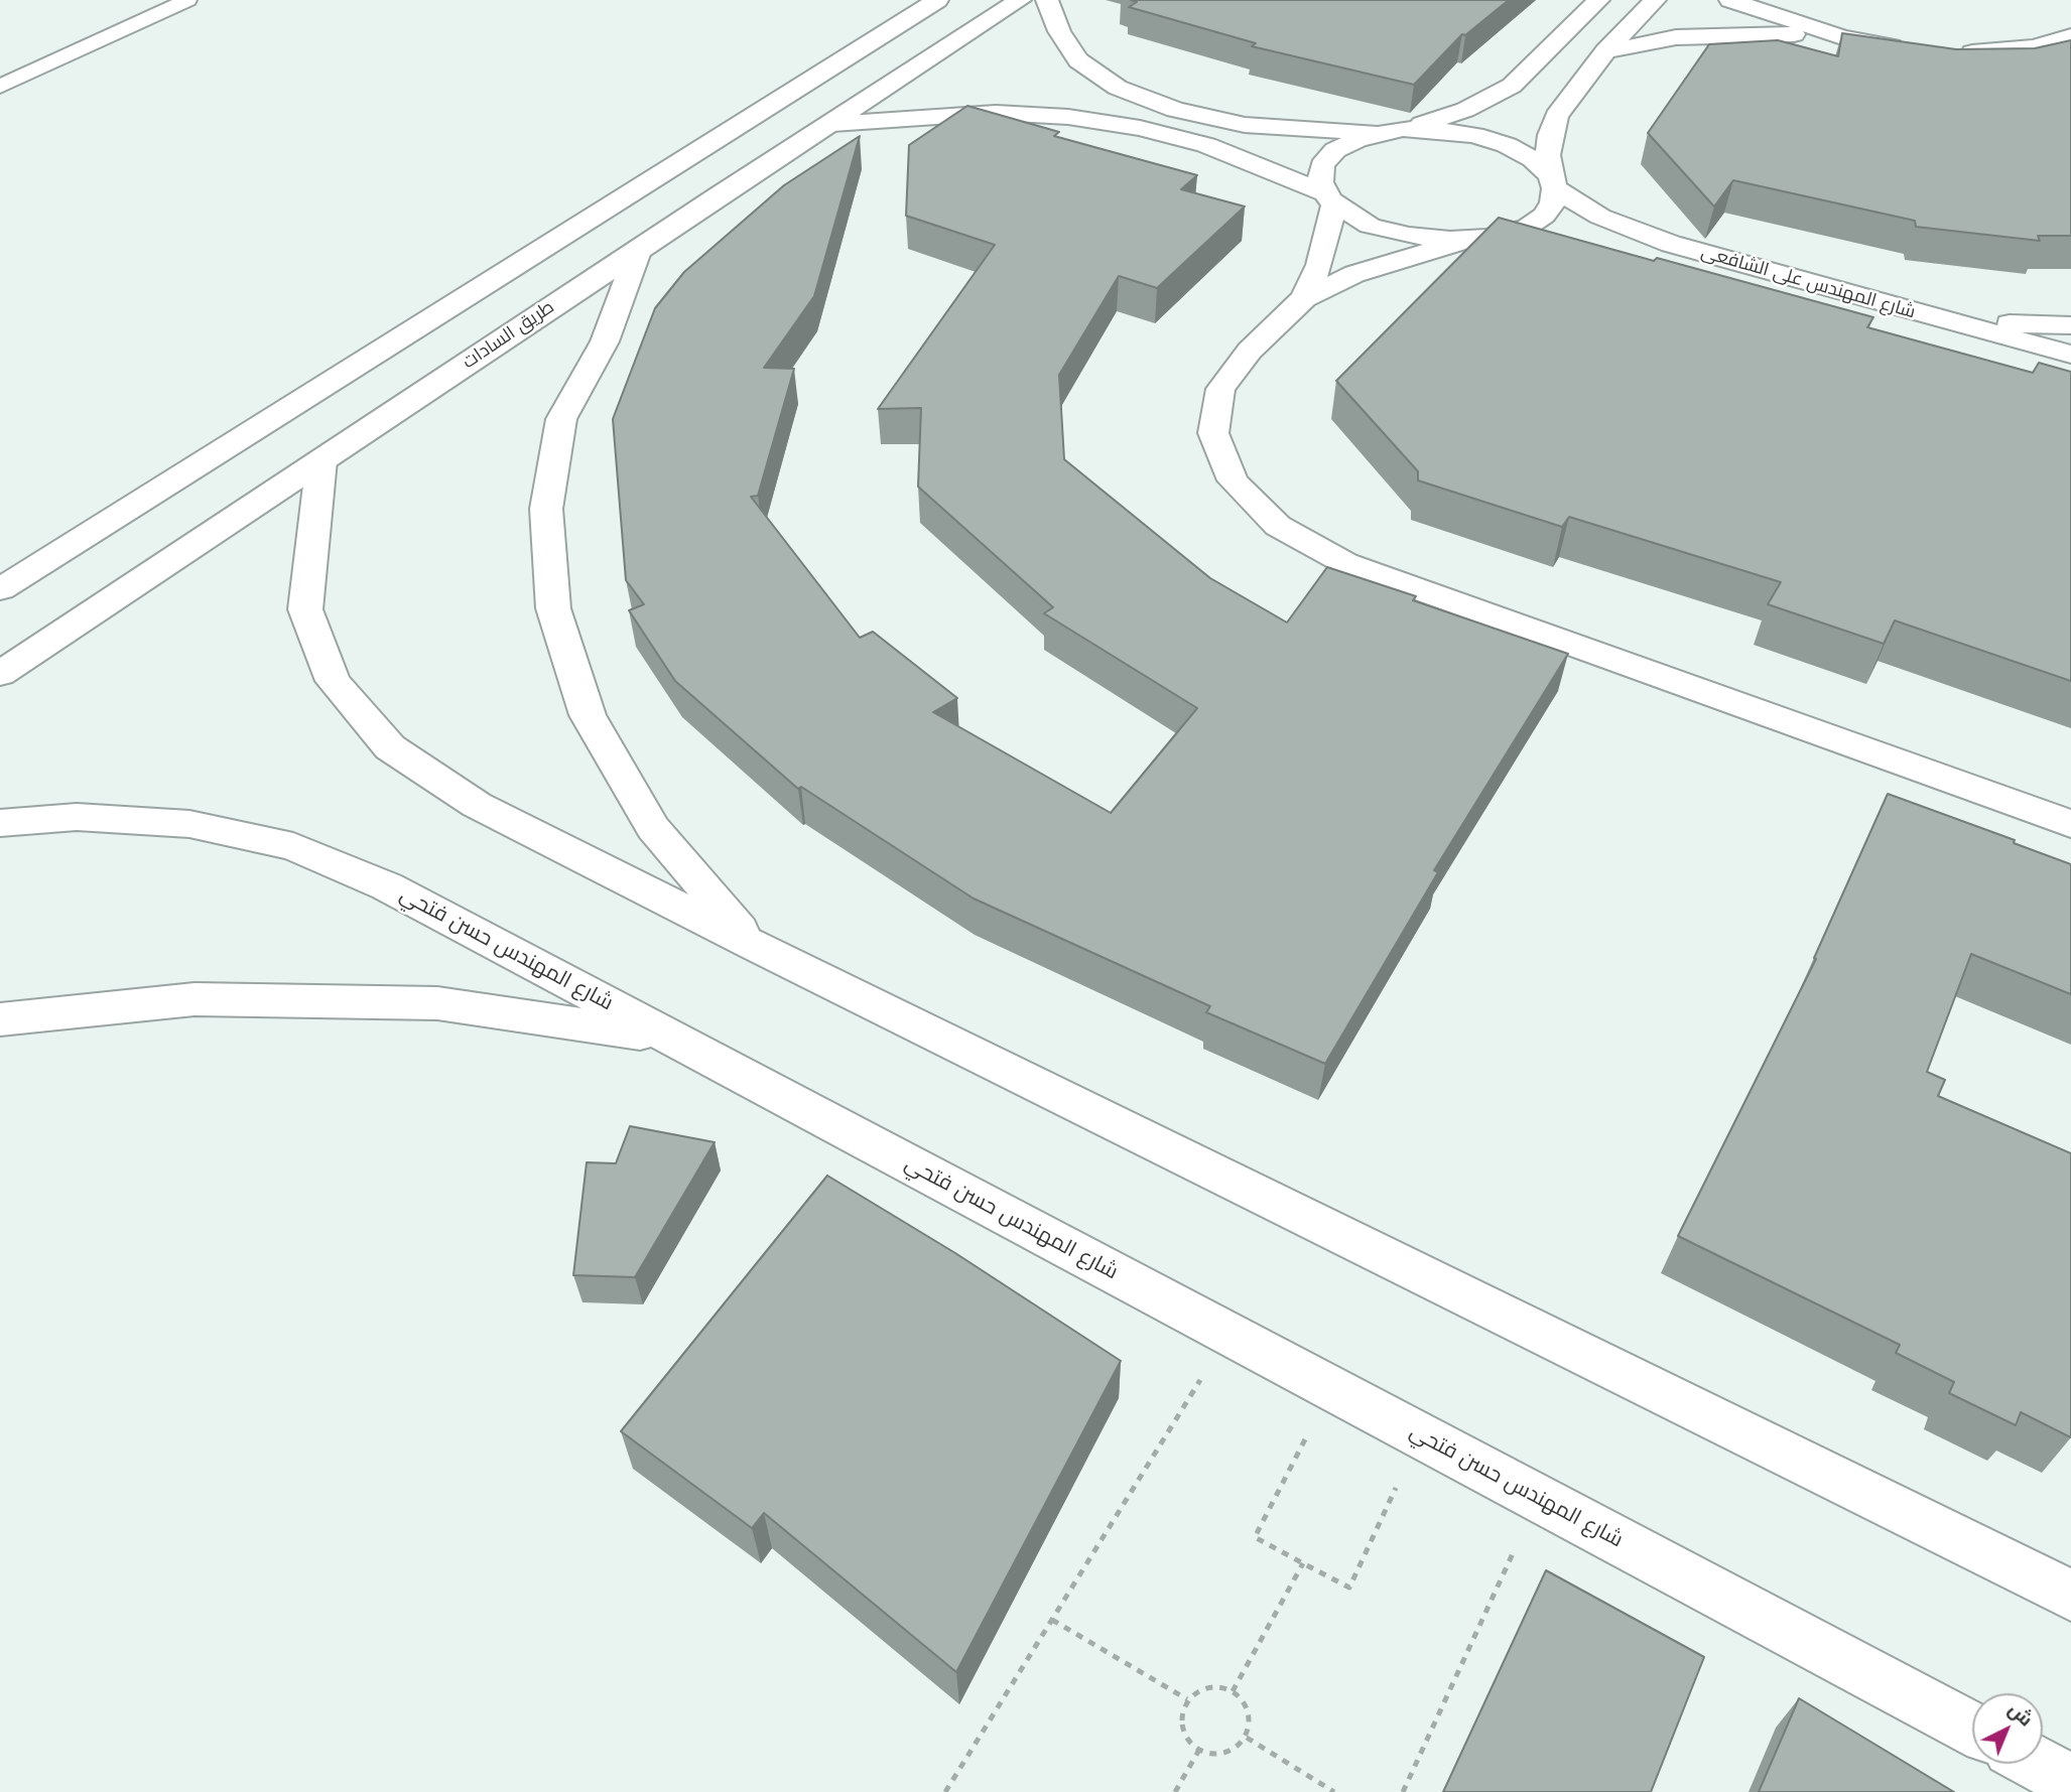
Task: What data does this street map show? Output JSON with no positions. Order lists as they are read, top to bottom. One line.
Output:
{"streets":{"street":["شارع المهندس على الشافعى","طريق السادات","شارع المهندس حسن فتحي"]},"north":"top right"}
